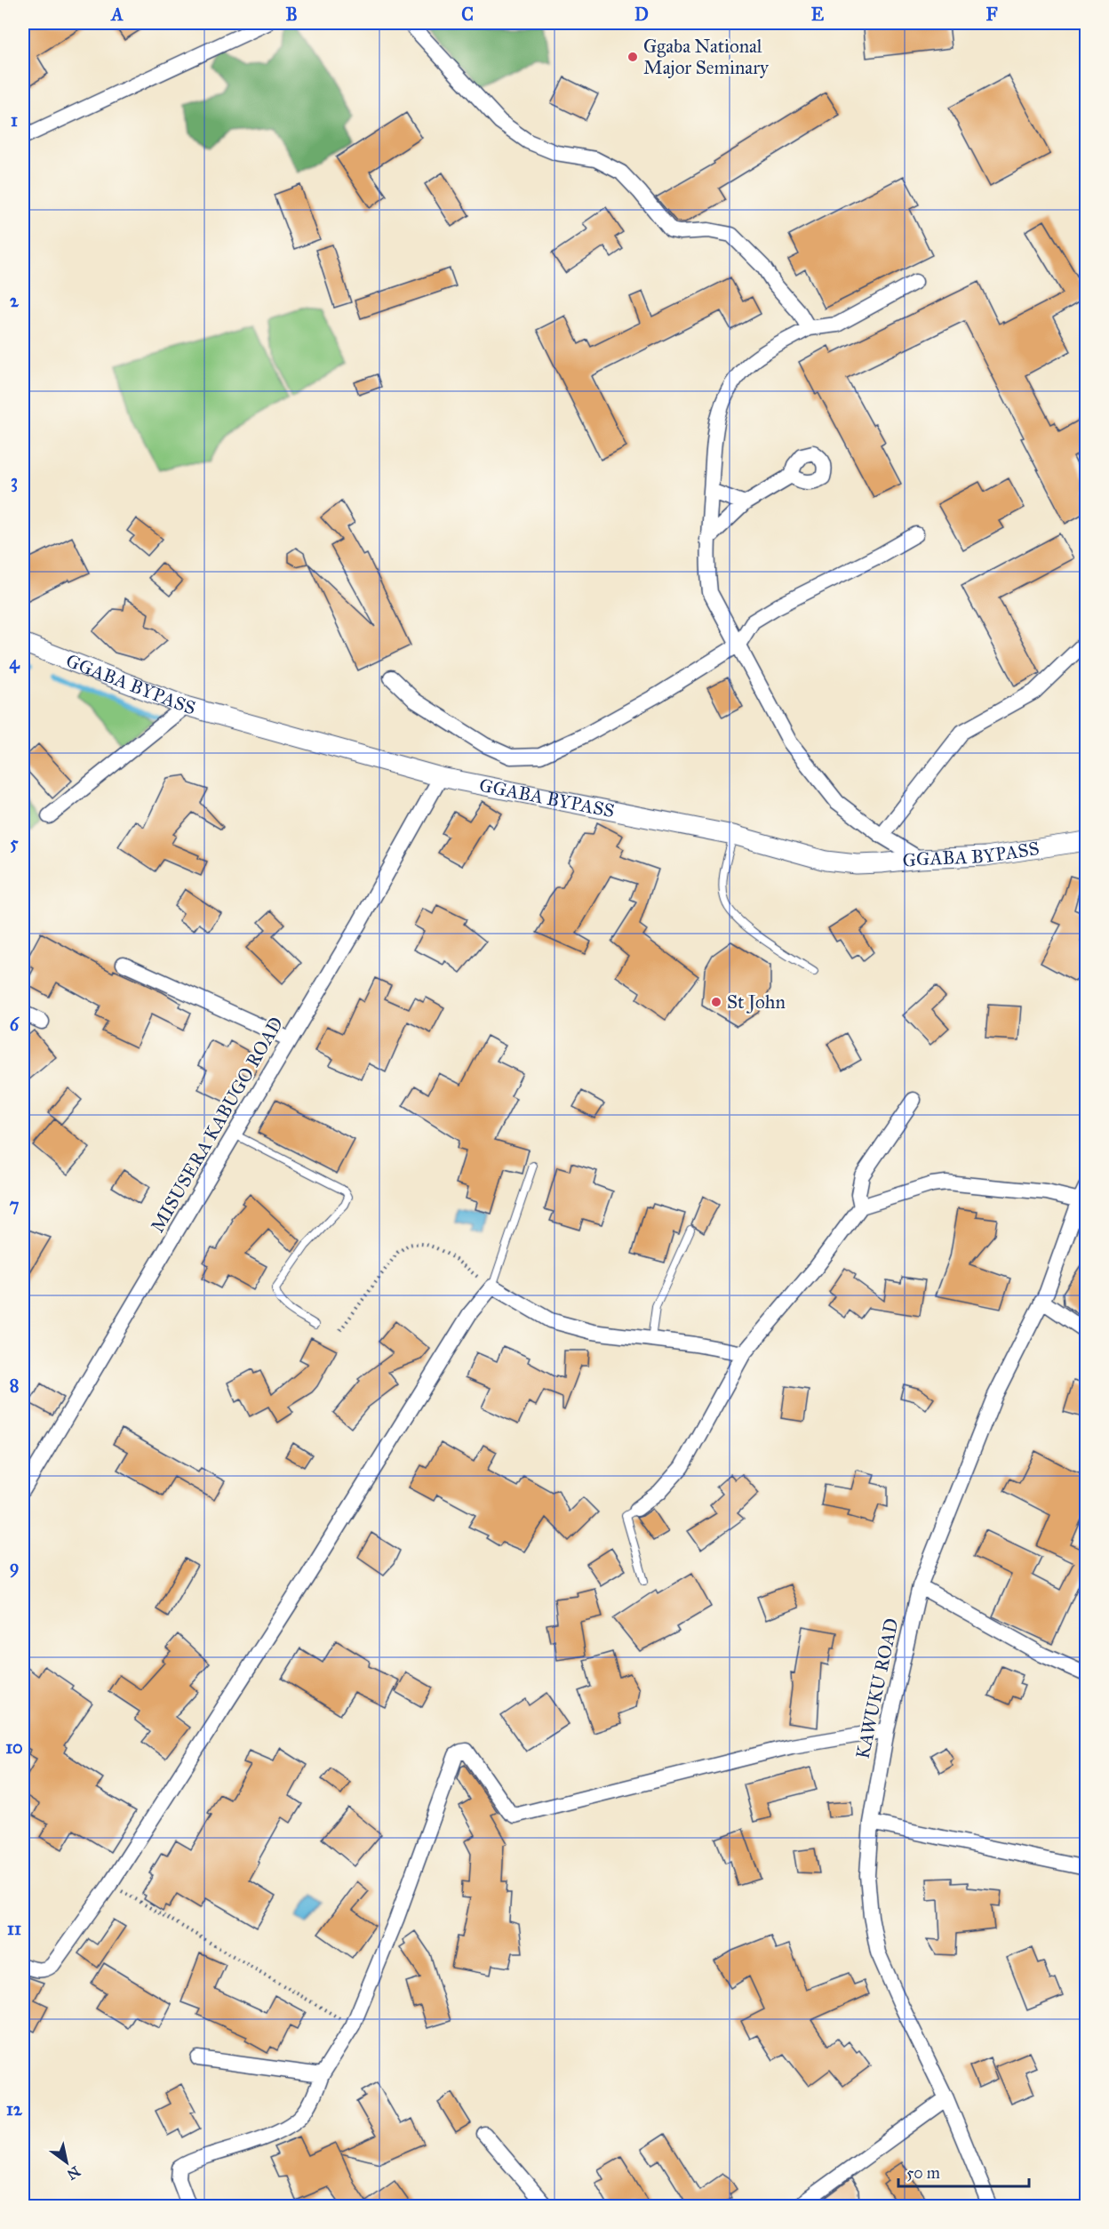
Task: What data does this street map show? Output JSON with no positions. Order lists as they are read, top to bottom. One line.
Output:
{"streets":{"street":["GGABA BYPASS","MISUSERA KABUGO ROAD","KAWUKU ROAD"]},"crossings":[["GGABA BYPASS","MISUSERA KABUGO ROAD"]],"places":["Ggaba National Major Seminary","St John"],"scale_bar":"50 m","north":"bottom right","grid":{"columns":["A","B","C","D","E","F"],"rows":["1","2","3","4","5","6","7","8","9","10","11","12"]}}
